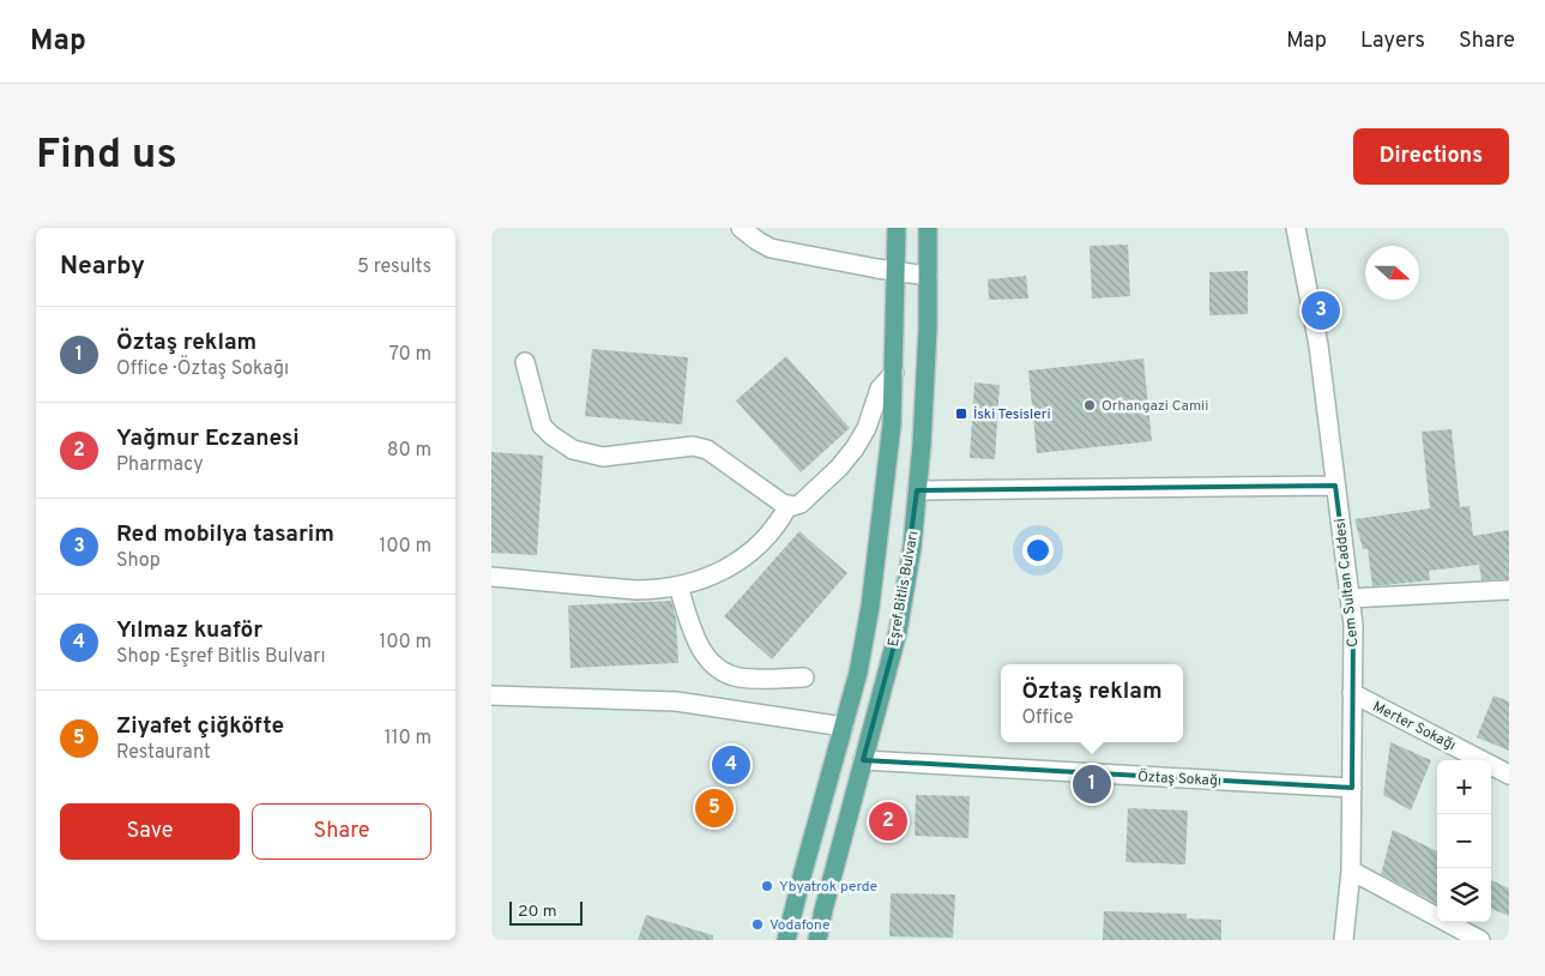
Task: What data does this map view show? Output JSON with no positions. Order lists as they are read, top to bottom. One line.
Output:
{"streets":{"main road":["Eşref Bitlis Bulvarı"],"street":["Cem Sultan Caddesi","Merter Sokağı","Öztaş Sokağı"]},"crossings":[["Cem Sultan Caddesi","Merter Sokağı"],["Cem Sultan Caddesi","Öztaş Sokağı"],["Eşref Bitlis Bulvarı","Öztaş Sokağı"]],"places":{"other":["Orhangazi Camii","Ybyatrok perde","Vodafone"],"transit":["İski Tesisleri"]},"scale_bar":"20 m","north":"right","page":{"header":"Map","nav":["Map","Layers","Share"],"buttons":["Directions",["Save","Share"]],"title":"Find us","heading":["Nearby","5 results"],"pins":["3","4","1","5","2"],"list":[{"mark":"1","name":"Öztaş reklam","note":"Office · Öztaş Sokağı","value":"70 m"},{"mark":"2","name":"Yağmur Eczanesi","note":"Pharmacy","value":"80 m"},{"mark":"3","name":"Red mobilya tasarim","note":"Shop","value":"100 m"},{"mark":"4","name":"Yılmaz kuaför","note":"Shop · Eşref Bitlis Bulvarı","value":"100 m"},{"mark":"5","name":"Ziyafet çiğköfte","note":"Restaurant","value":"110 m"}],"popup":["Öztaş reklam","Office"],"map_buttons":["+","−"],"scale":"20 m"}}
